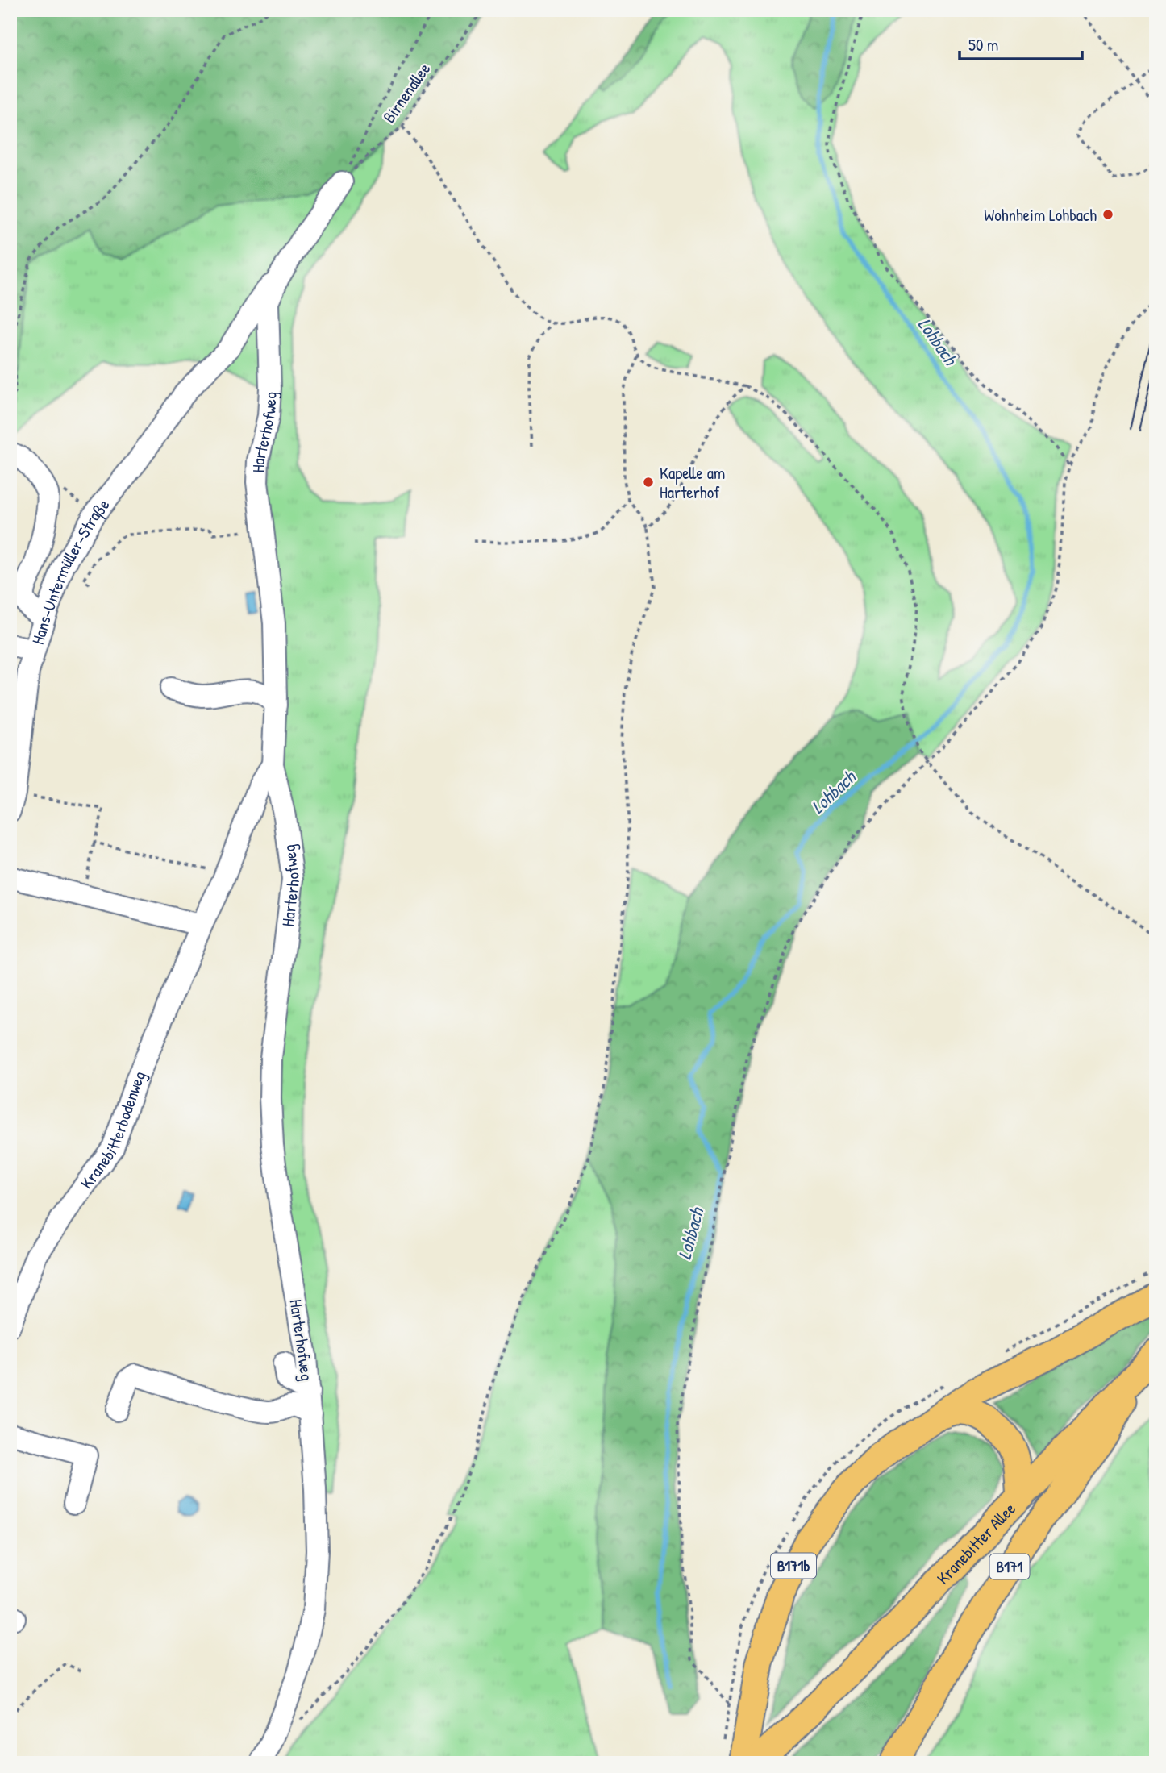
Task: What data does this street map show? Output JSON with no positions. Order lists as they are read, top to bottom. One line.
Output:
{"streets":{"main road":["Kranebitter Allee","B171b","B171"],"street":["Harterhofweg","Hans-Untermüller-Straße","Kranebitterbodenweg"],"path":["Birnenallee"]},"crossings":[["Birnenallee","Harterhofweg"],["Harterhofweg","Hans-Untermüller-Straße"],["Harterhofweg","Kranebitterbodenweg"],["Kranebitter Allee","B171b"],["Kranebitter Allee","B171"]],"water":["Lohbach"],"places":["Wohnheim Lohbach","Kapelle am Harterhof"],"scale_bar":"50 m"}
